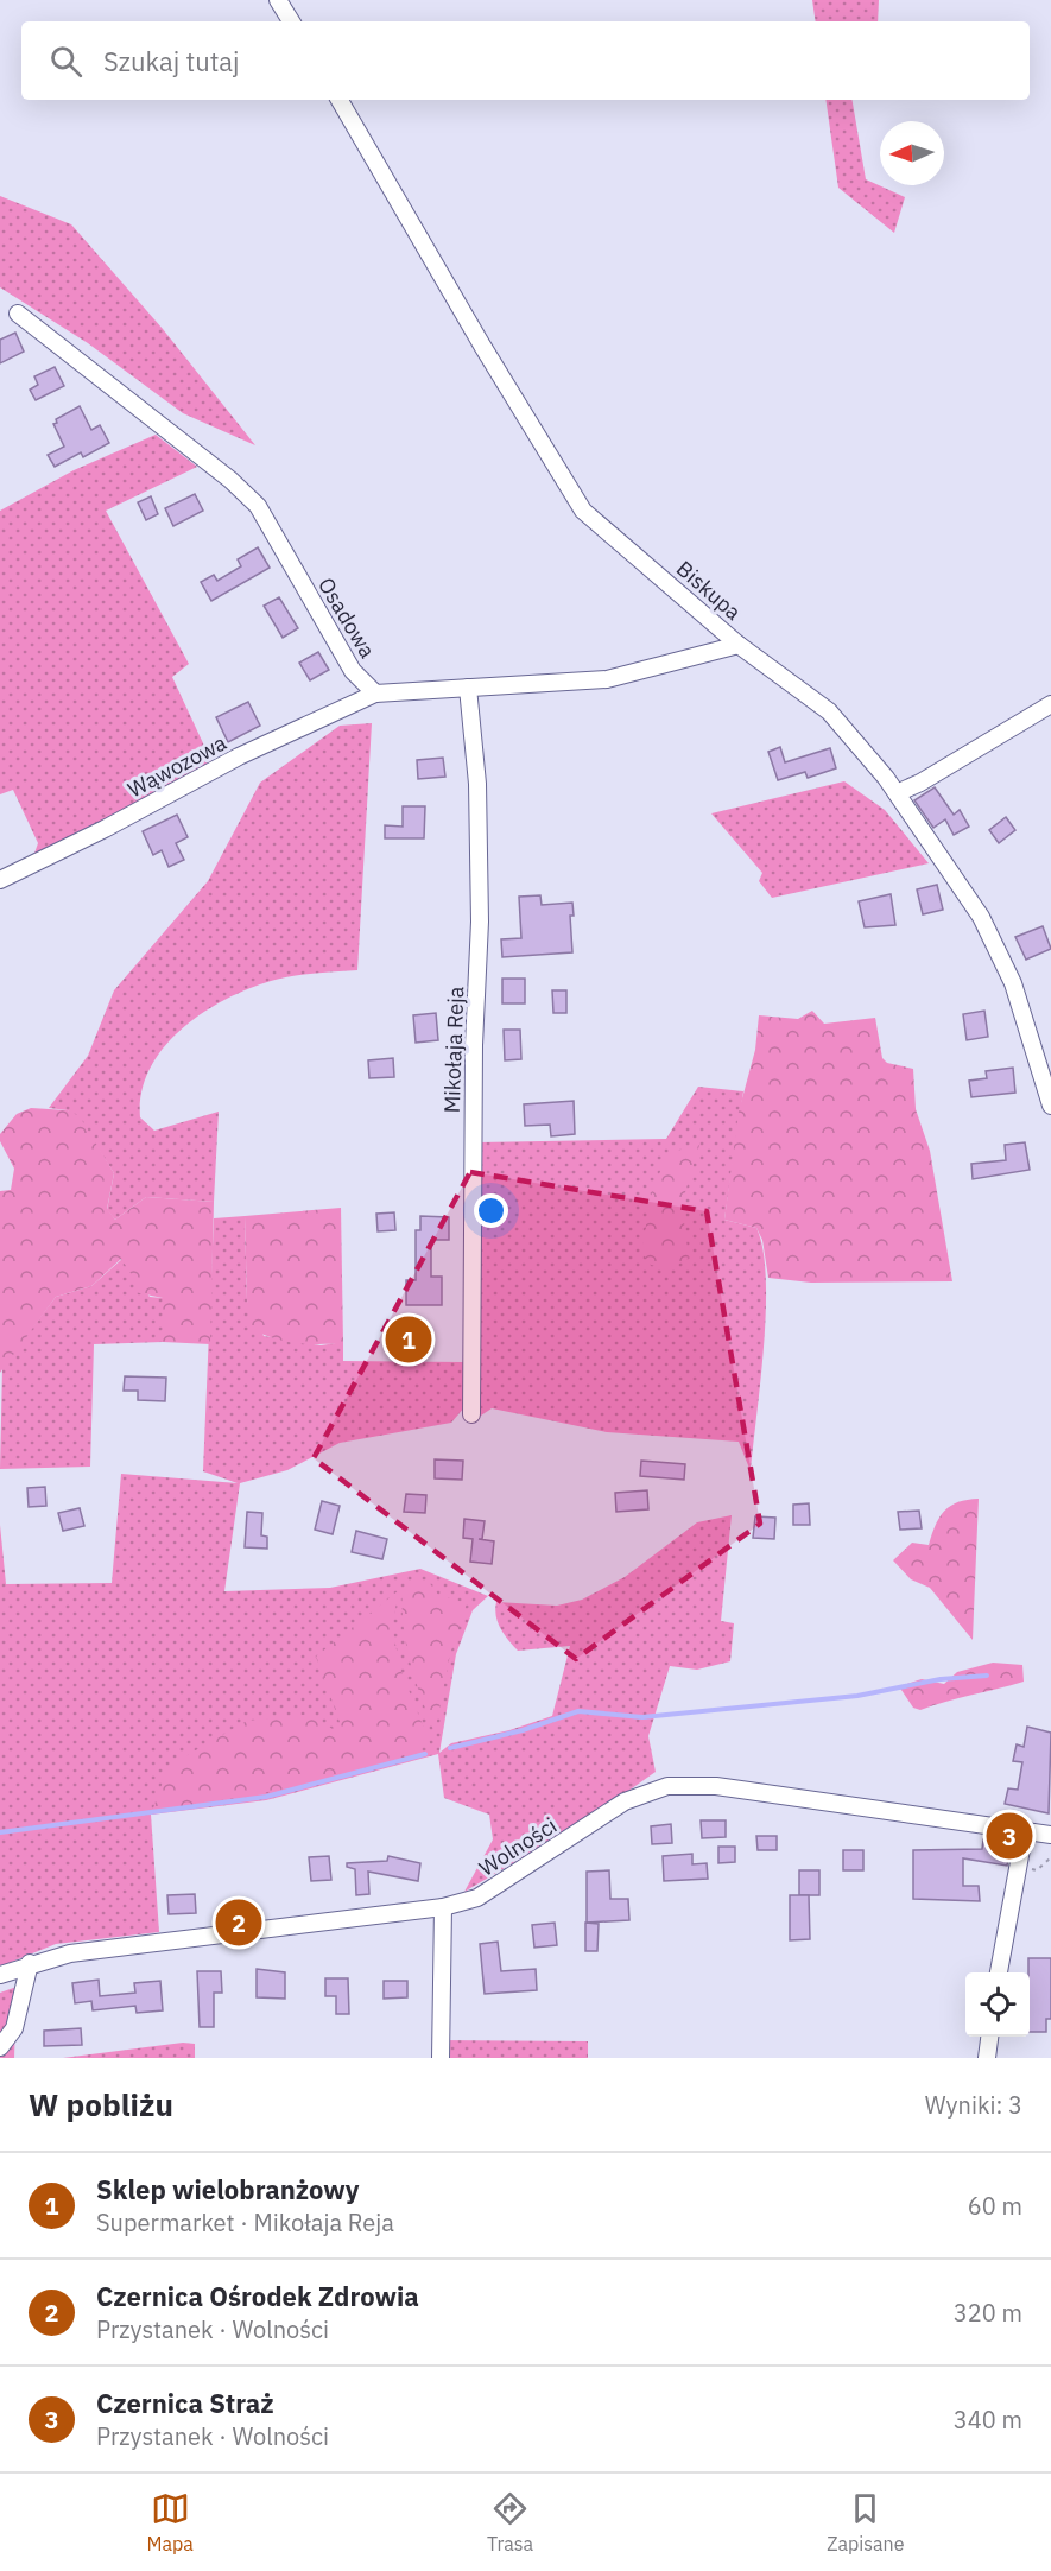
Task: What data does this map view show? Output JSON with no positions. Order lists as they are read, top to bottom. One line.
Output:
{"streets":{"street":["Biskupa","Osadowa","Wąwozowa","Mikołaja Reja","Wolności"]},"crossings":[["Osadowa","Wąwozowa"]],"north":"left","page":{"search":"Szukaj tutaj","pins":["1","3","2"],"heading":["W pobliżu","Wyniki: 3"],"list":[{"mark":"1","name":"Sklep wielobranżowy","note":"Supermarket · Mikołaja Reja","value":"60 m"},{"mark":"2","name":"Czernica Ośrodek Zdrowia","note":"Przystanek · Wolności","value":"320 m"},{"mark":"3","name":"Czernica Straż","note":"Przystanek · Wolności","value":"340 m"}],"nav":["Mapa","Trasa","Zapisane"]}}
